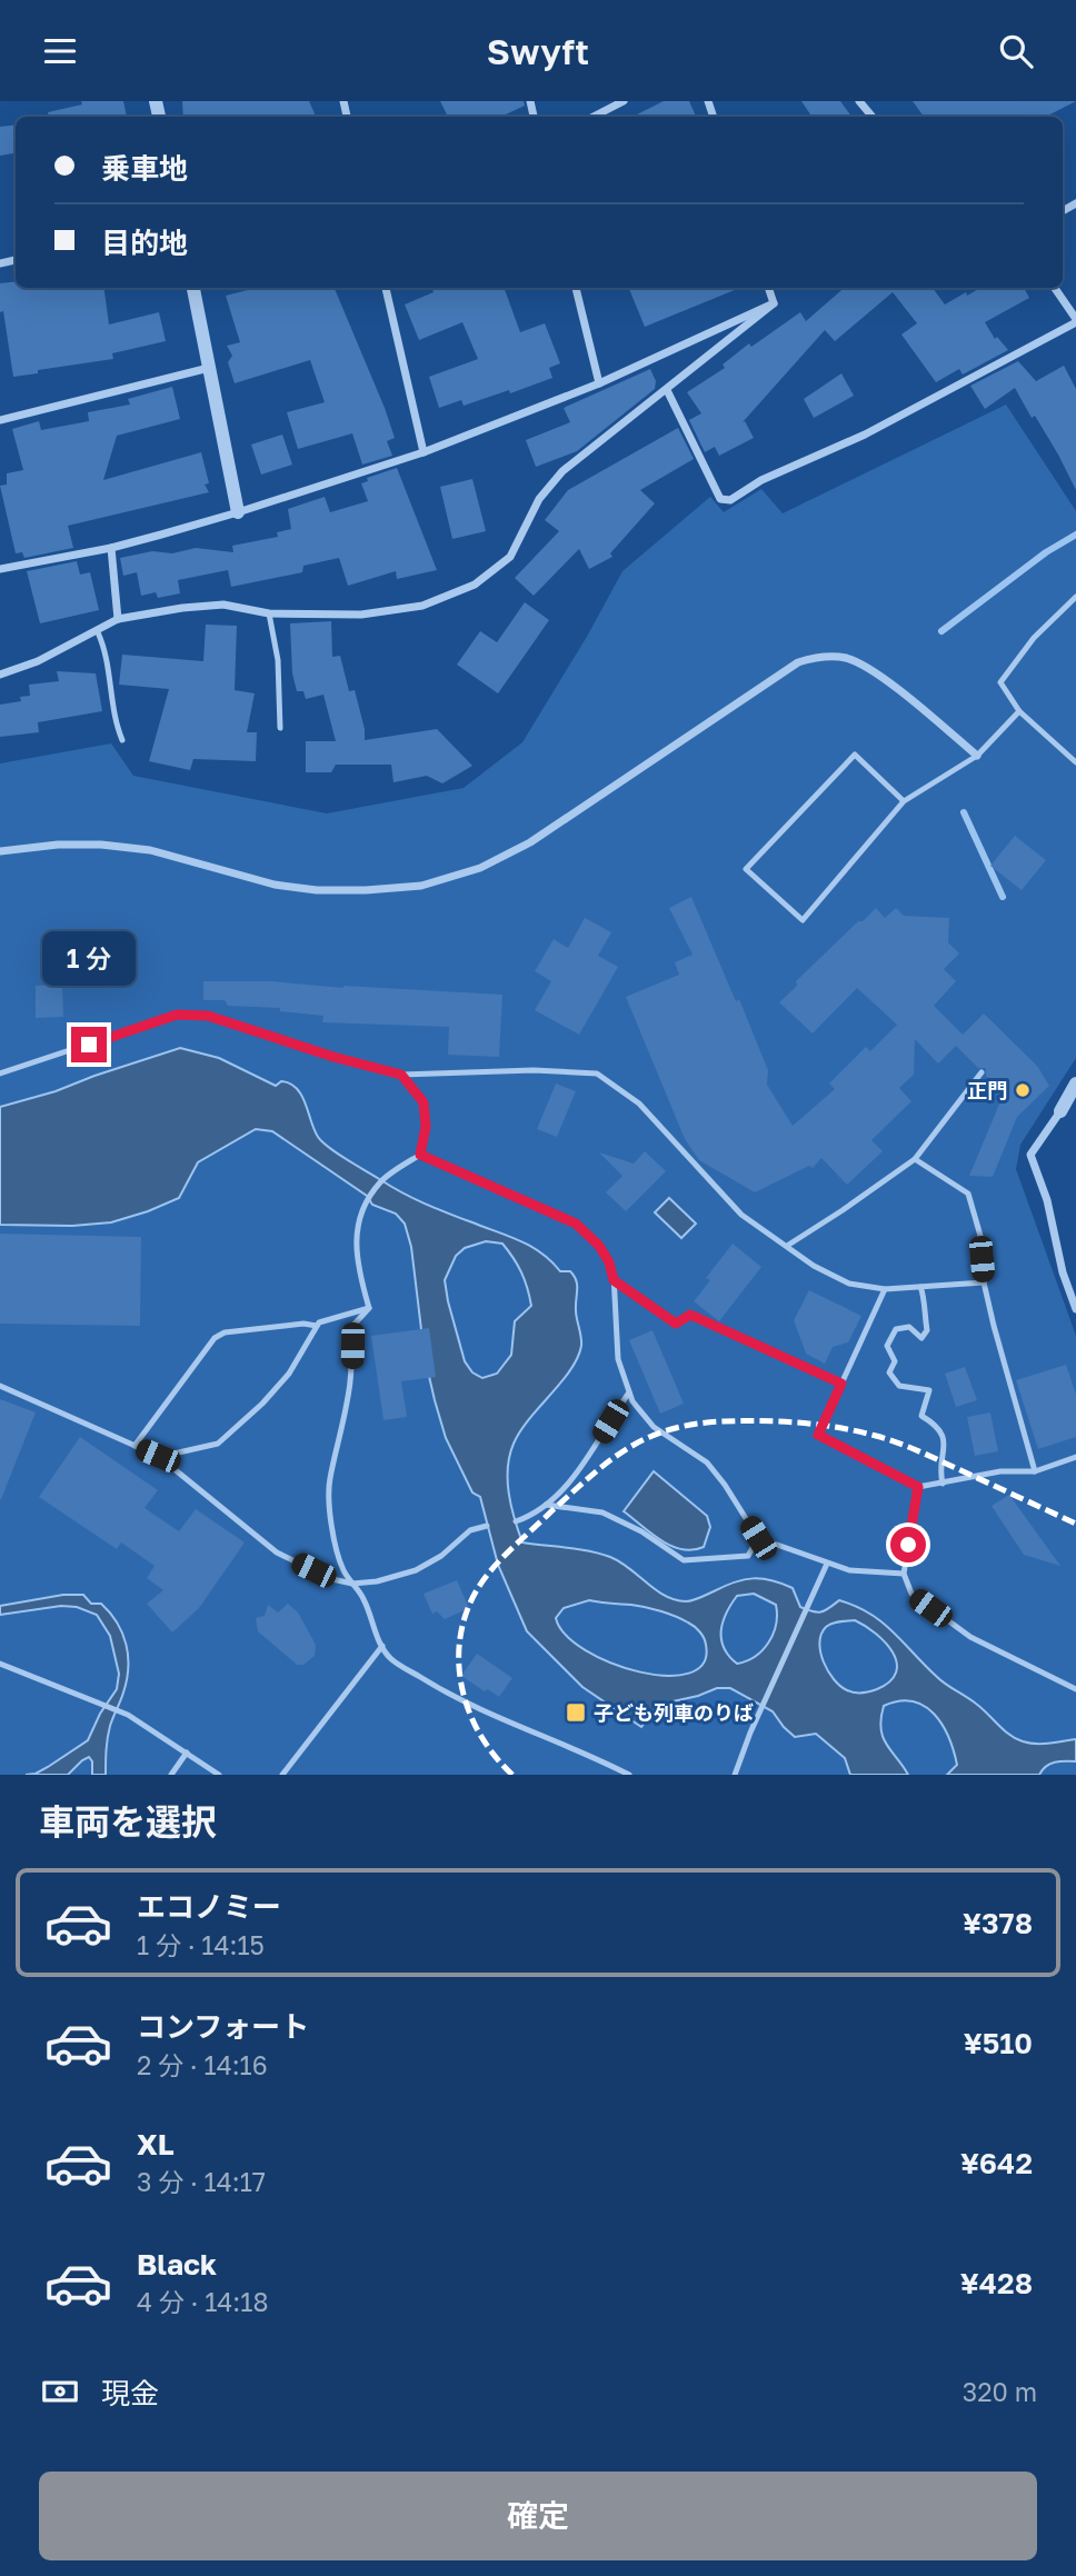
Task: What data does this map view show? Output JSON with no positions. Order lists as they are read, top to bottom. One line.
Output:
{"places":{"other":["正門"],"transit":["子ども列車のりば"]},"page":{"header":"Swyft","banner":["乗車地","目的地"],"bubble":"1 分","heading":"車両を選択","list":[{"name":"エコノミー","note":"1 分 · 14:15","value":"¥378"},{"name":"コンフォート","note":"2 分 · 14:16","value":"¥510"},{"name":"XL","note":"3 分 · 14:17","value":"¥642"},{"name":"Black","note":"4 分 · 14:18","value":"¥428"}],"pay":["現金","320 m"],"buttons":"確定"}}
